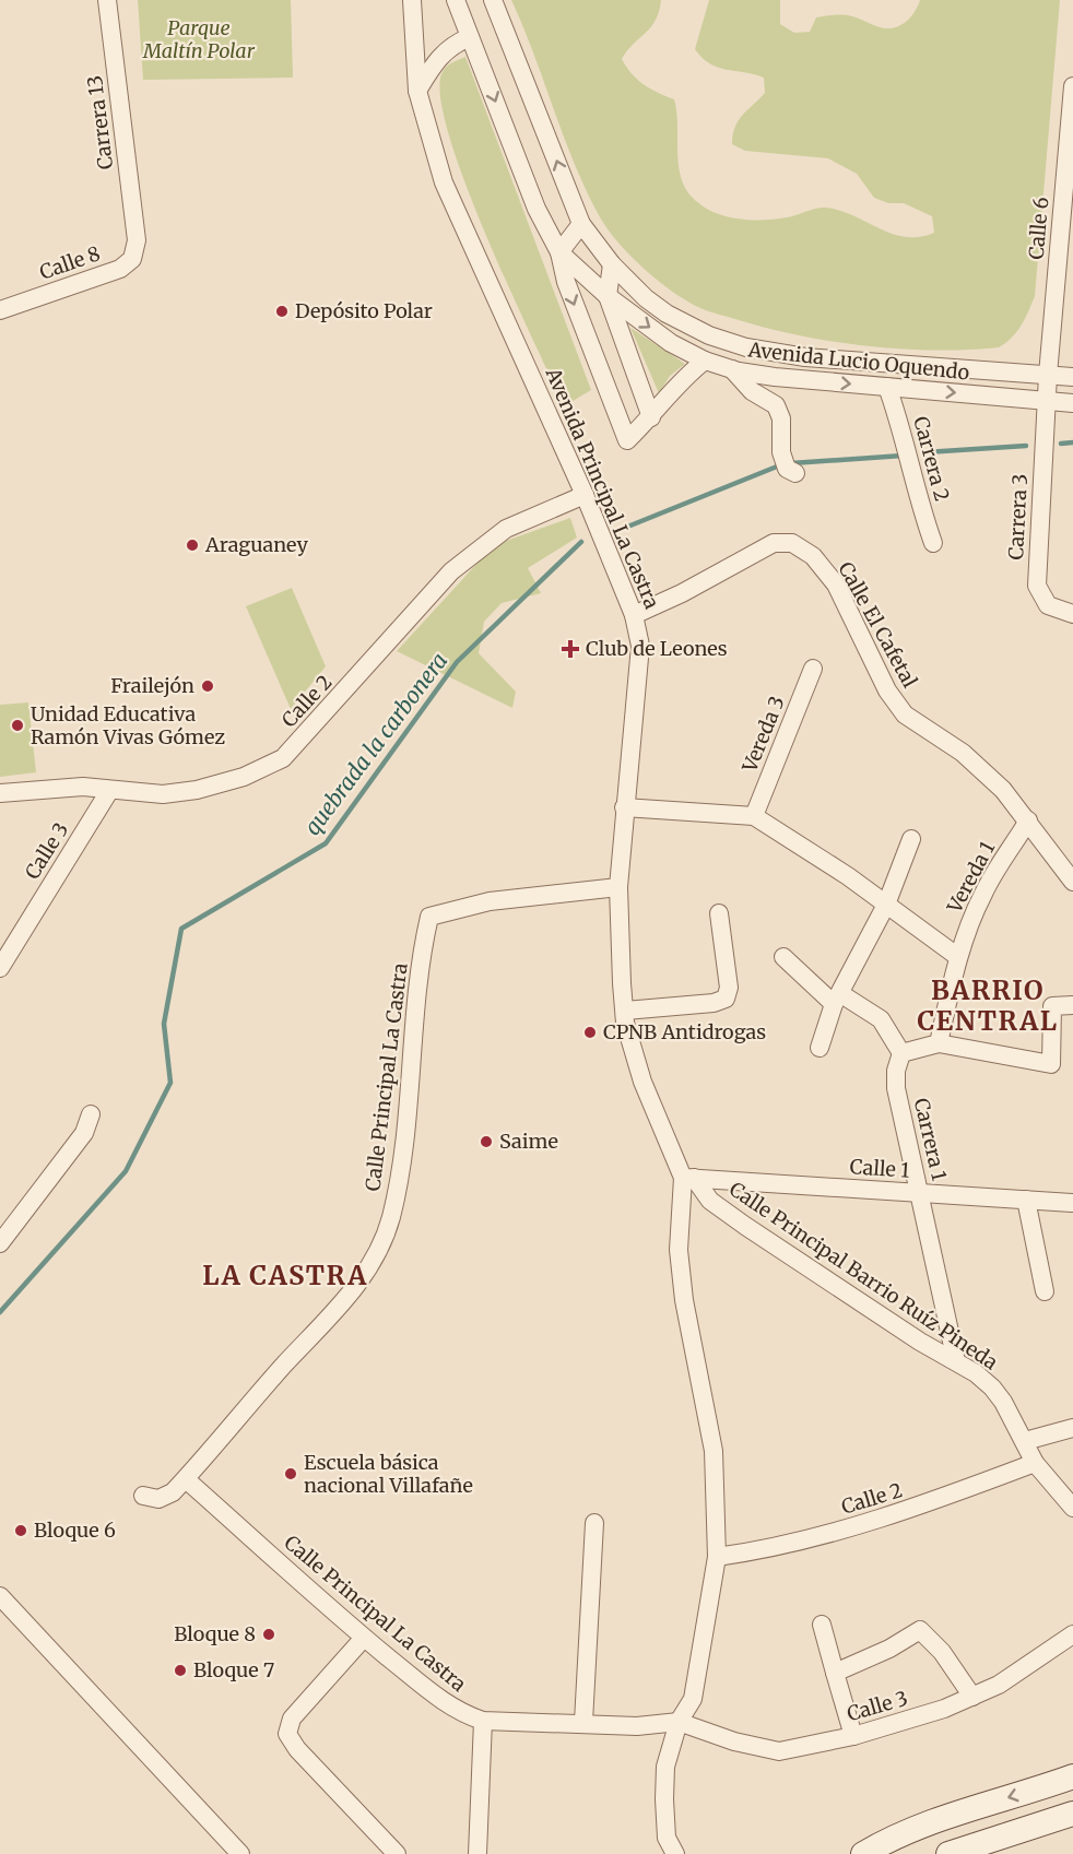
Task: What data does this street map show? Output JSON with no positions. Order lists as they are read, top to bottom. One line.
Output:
{"streets":{"street":["Carrera 13","Calle 6","Calle 8","Avenida Lucio Oquendo","Carrera 2","Avenida Principal La Castra","Carrera 3","Calle El Cafetal","Calle 2","Vereda 3","Calle 3","Vereda 1","Calle Principal La Castra","Carrera 1","Calle 1","Calle Principal Barrio Ruíz Pineda"]},"crossings":[["Carrera 13","Calle 8"],["Calle 6","Avenida Lucio Oquendo"],["Avenida Lucio Oquendo","Carrera 2"],["Avenida Lucio Oquendo","Carrera 3"],["Avenida Principal La Castra","Calle El Cafetal"],["Avenida Principal La Castra","Calle 2"],["Avenida Principal La Castra","Calle 3"],["Avenida Principal La Castra","Calle Principal La Castra"],["Avenida Principal La Castra","Calle 1"],["Avenida Principal La Castra","Calle Principal Barrio Ruíz Pineda"],["Calle El Cafetal","Vereda 1"],["Calle 2","Calle 3"],["Calle 2","Calle Principal Barrio Ruíz Pineda"],["Calle 3","Calle Principal La Castra"],["Carrera 1","Calle 1"],["Carrera 1","Calle Principal Barrio Ruíz Pineda"],["Calle 1","Calle Principal Barrio Ruíz Pineda"]],"districts":["BARRIO CENTRAL","LA CASTRA"],"water":["quebrada la carbonera"],"parks":["Parque Maltín Polar"],"places":{"other":["Depósito Polar","Araguaney","Frailejón","Unidad Educativa Ramón Vivas Gómez","CPNB Antidrogas","Saime","Escuela básica nacional Villafañe","Bloque 6","Bloque 8","Bloque 7"],"health":["Club de Leones"]}}
